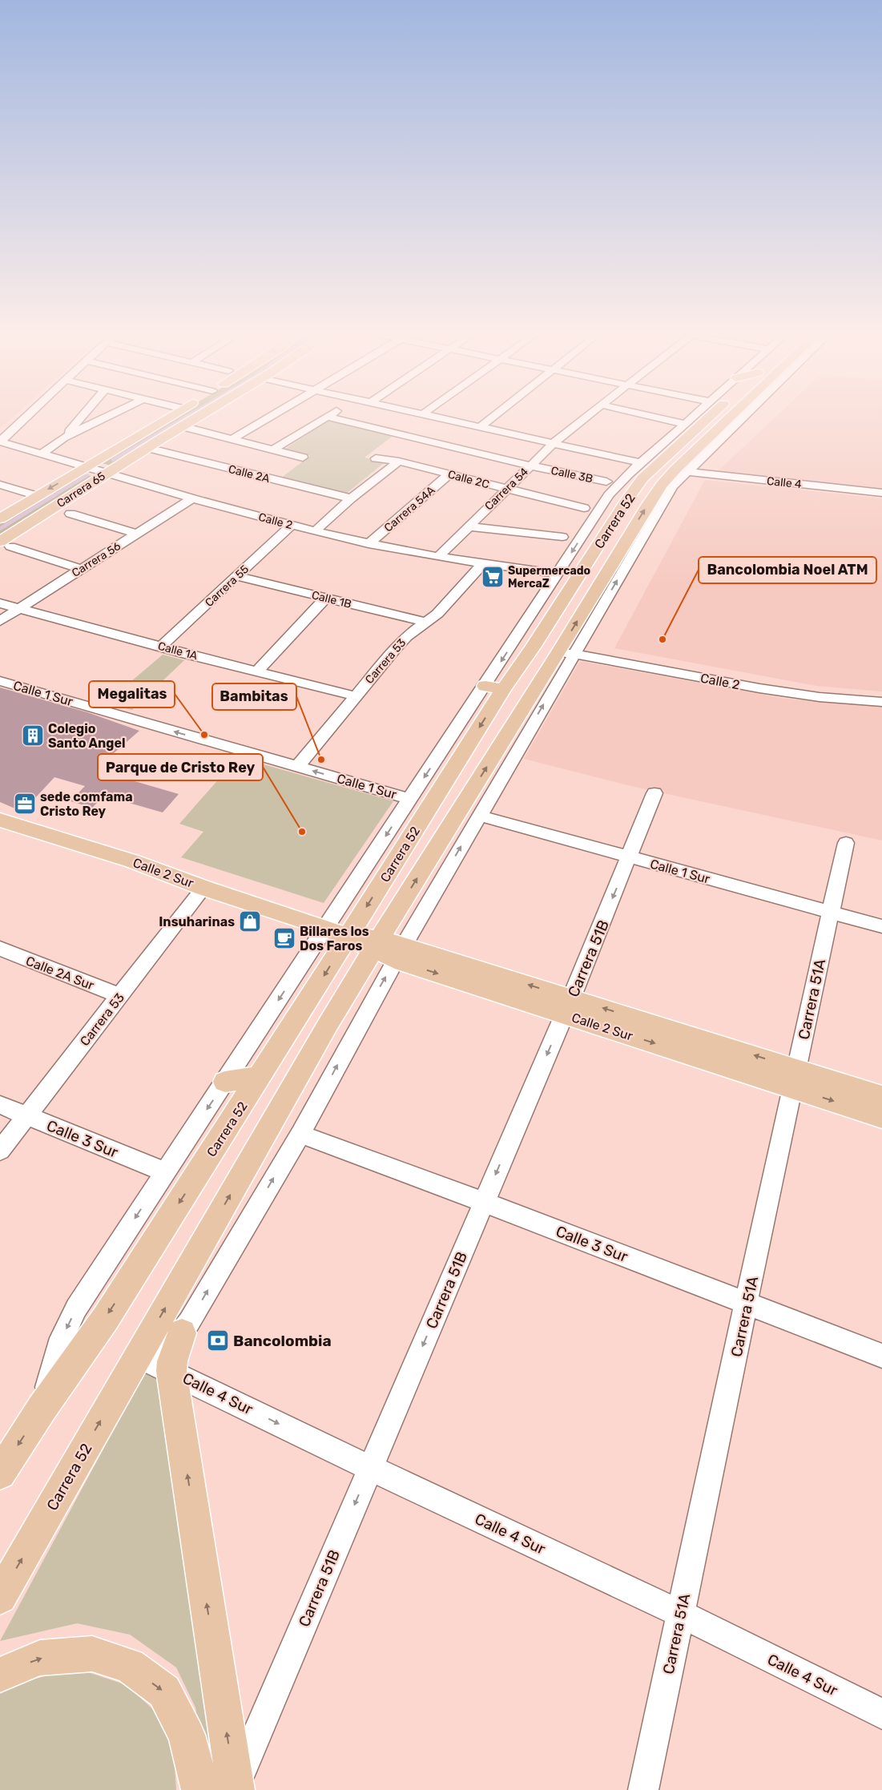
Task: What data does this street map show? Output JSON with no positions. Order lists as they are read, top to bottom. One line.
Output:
{"streets":{"main road":["Carrera 65","Carrera 52","Calle 2 Sur"],"street":["Calle 2A","Calle 3B","Calle 2C","Calle 4","Carrera 54","Carrera 54A","Calle 2","Carrera 56","Carrera 55","Calle 1B","Calle 1A","Carrera 53","Calle 1 Sur","Carrera 51B","Calle 2A Sur","Carrera 51A","Calle 3 Sur","Calle 4 Sur"]},"crossings":[["Calle 2A","Carrera 65"],["Calle 3B","Carrera 54"],["Calle 2C","Carrera 54"],["Calle 2C","Carrera 54A"],["Calle 4","Carrera 52"],["Carrera 54","Calle 2"],["Carrera 65","Calle 2"],["Carrera 54A","Calle 2"],["Calle 2","Carrera 52"],["Calle 2","Carrera 56"],["Calle 2","Carrera 55"],["Calle 2","Carrera 53"],["Carrera 52","Calle 1 Sur"],["Carrera 52","Calle 2 Sur"],["Carrera 52","Calle 3 Sur"],["Carrera 52","Calle 4 Sur"],["Carrera 56","Calle 1A"],["Carrera 55","Calle 1B"],["Carrera 55","Calle 1A"],["Calle 1B","Carrera 53"],["Calle 1A","Carrera 53"],["Carrera 53","Calle 1 Sur"],["Carrera 53","Calle 2 Sur"],["Carrera 53","Calle 2A Sur"],["Carrera 53","Calle 3 Sur"],["Calle 1 Sur","Carrera 51B"],["Calle 1 Sur","Carrera 51A"],["Calle 2 Sur","Carrera 51B"],["Calle 2 Sur","Carrera 51A"],["Carrera 51B","Calle 3 Sur"],["Carrera 51B","Calle 4 Sur"],["Carrera 51A","Calle 3 Sur"],["Carrera 51A","Calle 4 Sur"]],"one_way":["Calle 1 Sur","Carrera 51B"],"places":{"supermarket":["Supermercado MercaZ"],"other":["Bancolombia Noel ATM","Megalitas","Bambitas","Parque de Cristo Rey"],"building":["Colegio Santo Angel"],"office":["sede comfama Cristo Rey"],"shop":["Insuharinas"],"cafe":["Billares los Dos Faros"],"bank":["Bancolombia"]}}
